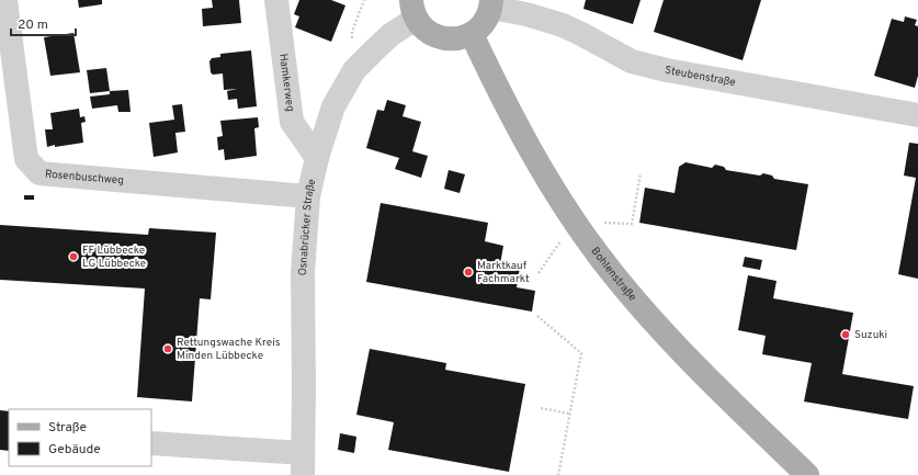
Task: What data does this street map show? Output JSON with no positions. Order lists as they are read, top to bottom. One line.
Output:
{"streets":{"main road":["Bohlenstraße"],"street":["Steubenstraße","Hamkerweg","Rosenbuschweg","Osnabrücker Straße"]},"crossings":[["Hamkerweg","Osnabrücker Straße"],["Rosenbuschweg","Osnabrücker Straße"]],"places":["FF Lübbecke LG Lübbecke","Marktkauf Fachmarkt","Suzuki","Rettungswache Kreis Minden Lübbecke"],"legend":["Straße","Gebäude"],"scale_bar":"20 m"}
